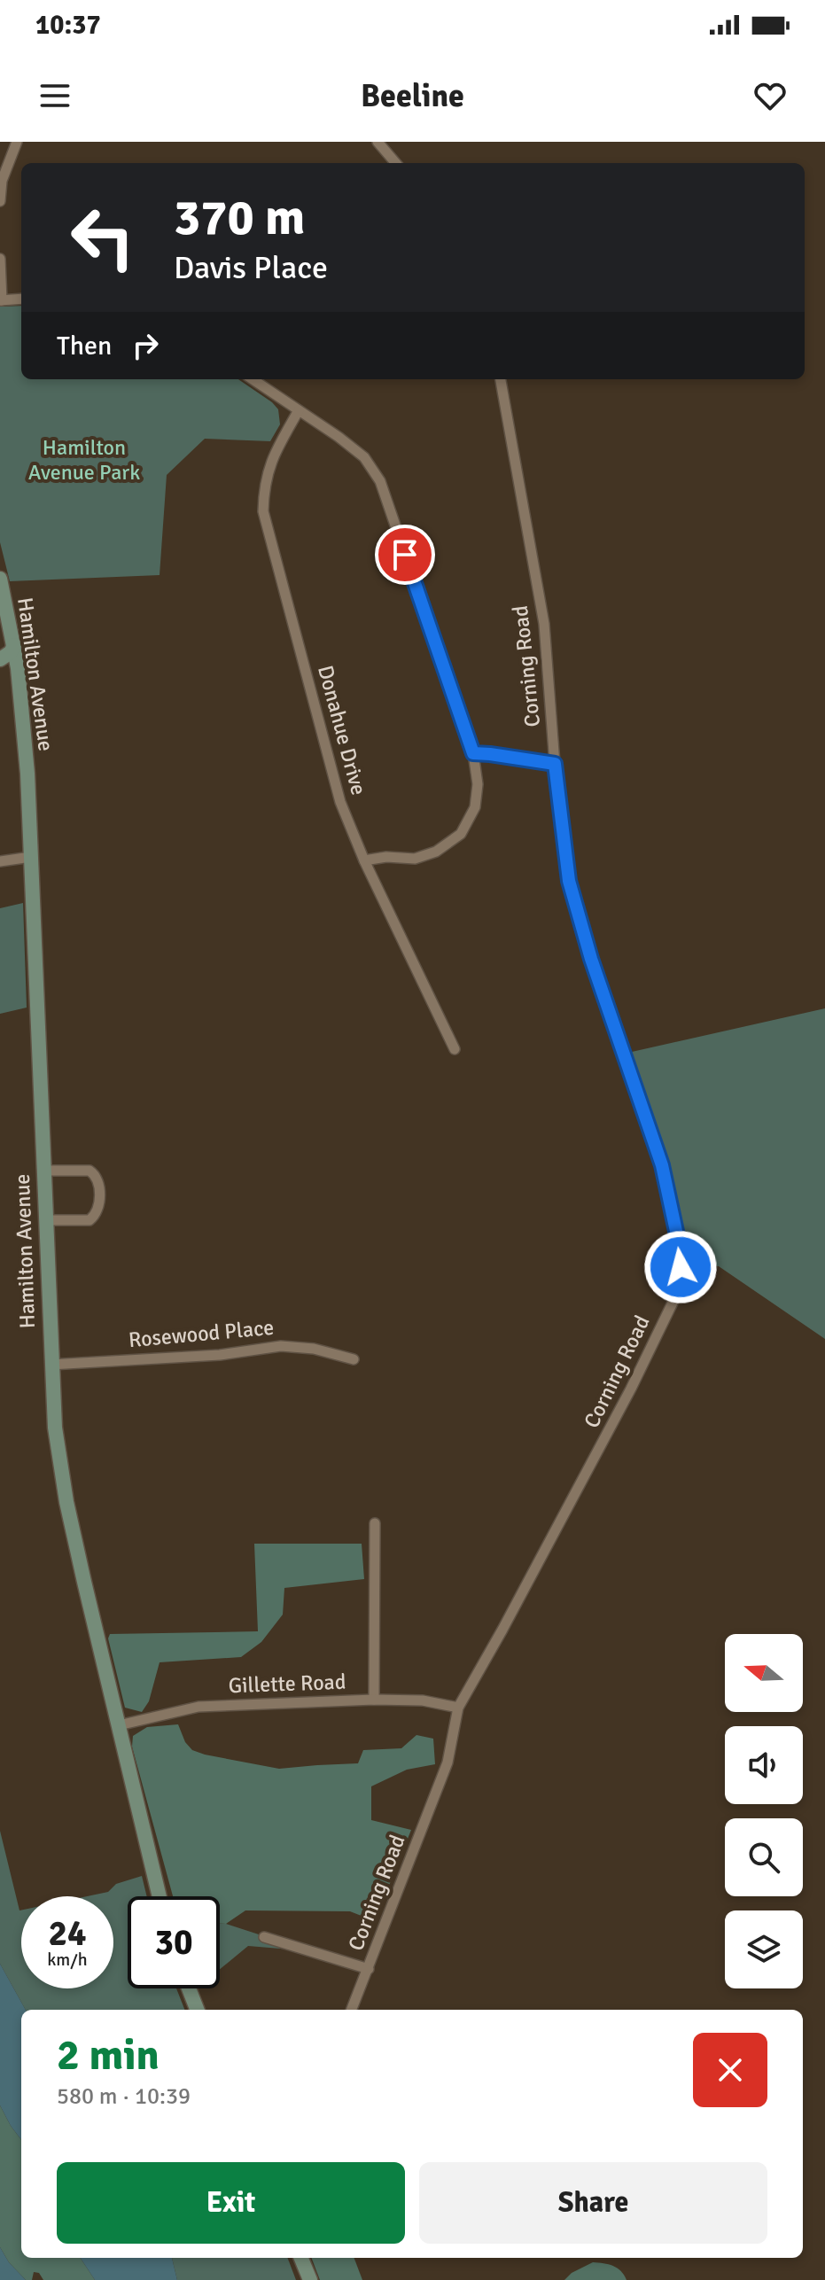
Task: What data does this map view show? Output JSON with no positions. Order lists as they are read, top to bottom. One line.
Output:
{"streets":{"main road":["Hamilton Avenue"],"street":["Corning Road","Donahue Drive","Rosewood Place","Gillette Road"]},"crossings":[["Corning Road","Gillette Road"],["Hamilton Avenue","Rosewood Place"],["Hamilton Avenue","Gillette Road"]],"parks":["Hamilton Avenue Park"],"north":"left","page":{"status":"10:37","header":"Beeline","turn":["370 m","Davis Place"],"then":"Then","speed":"24 km/h","limit":"30","heading":["2 min","580 m · 10:39"],"buttons":["Exit","Share"]}}
